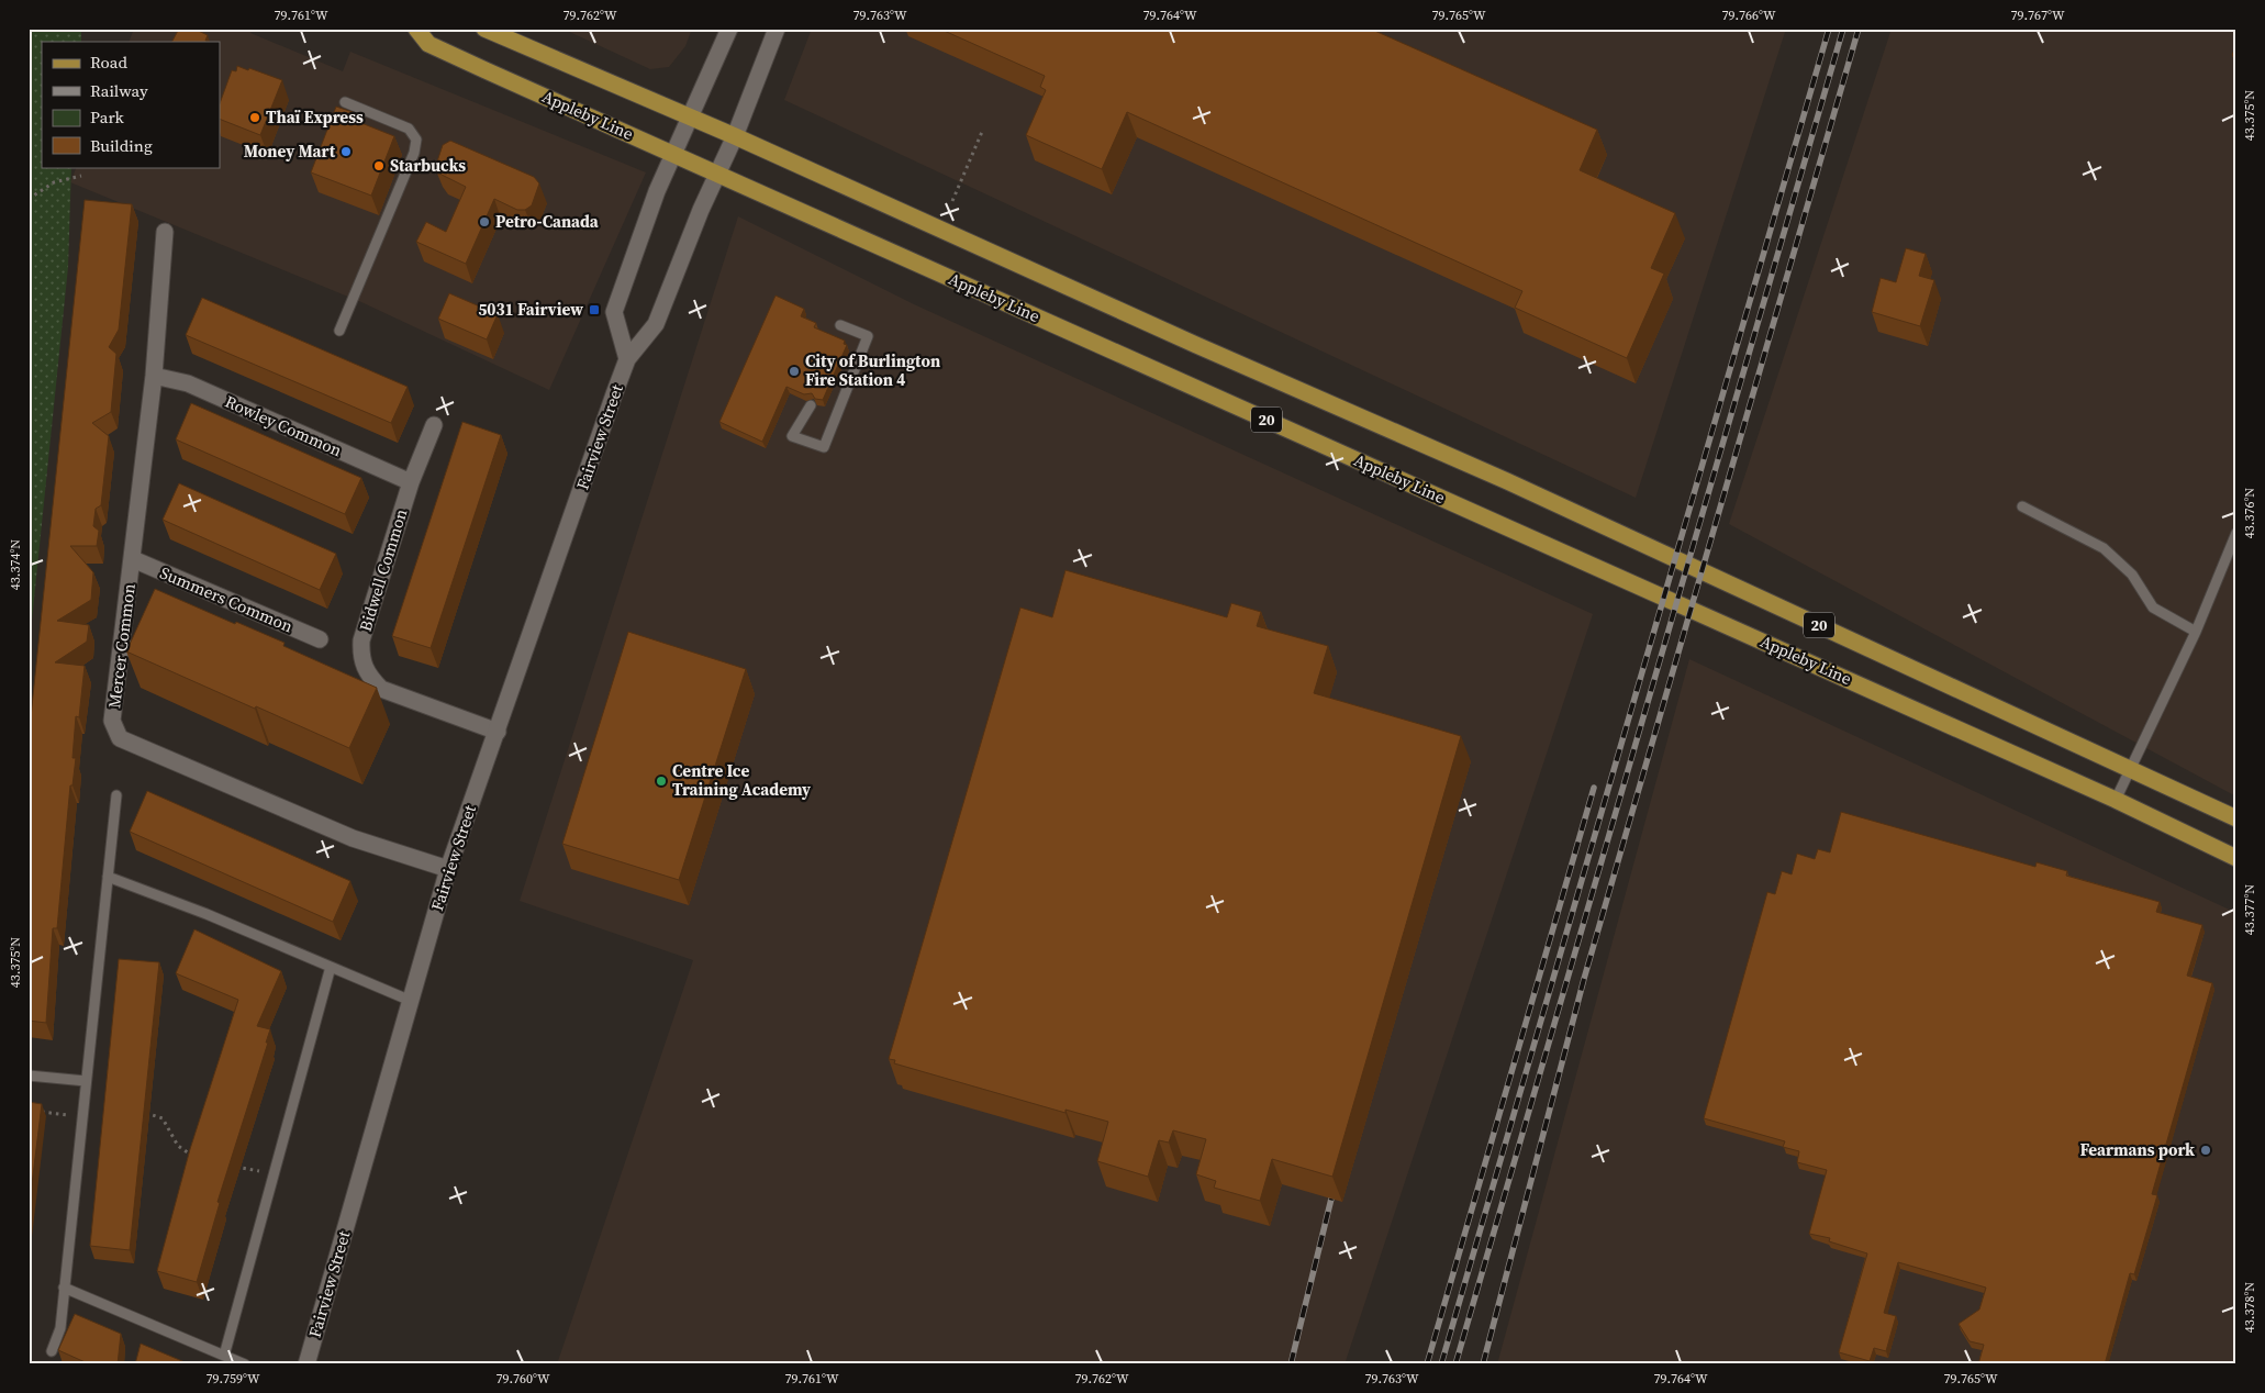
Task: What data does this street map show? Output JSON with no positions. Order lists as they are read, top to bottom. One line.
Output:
{"streets":{"main road":["Appleby Line","20"],"street":["Rowley Common","Fairview Street","Bidwell Common","Summers Common","Mercer Common"]},"crossings":[["Appleby Line","Fairview Street"],["20","Fairview Street"],["Rowley Common","Bidwell Common"],["Rowley Common","Mercer Common"],["Fairview Street","Bidwell Common"],["Fairview Street","Mercer Common"],["Summers Common","Mercer Common"]],"places":{"other":["Thaï Express","Money Mart","Starbucks","Petro-Canada","City of Burlington Fire Station 4","Centre Ice Training Academy","Fearmans pork"],"transit":["5031 Fairview"]},"legend":["Road","Railway","Park","Building"],"coordinates":["79.761°W","79.762°W","79.763°W","79.764°W","79.765°W","79.766°W","79.767°W","43.375°N","43.376°N","43.374°N","43.377°N","43.378°N","79.759°W","79.760°W"]}
